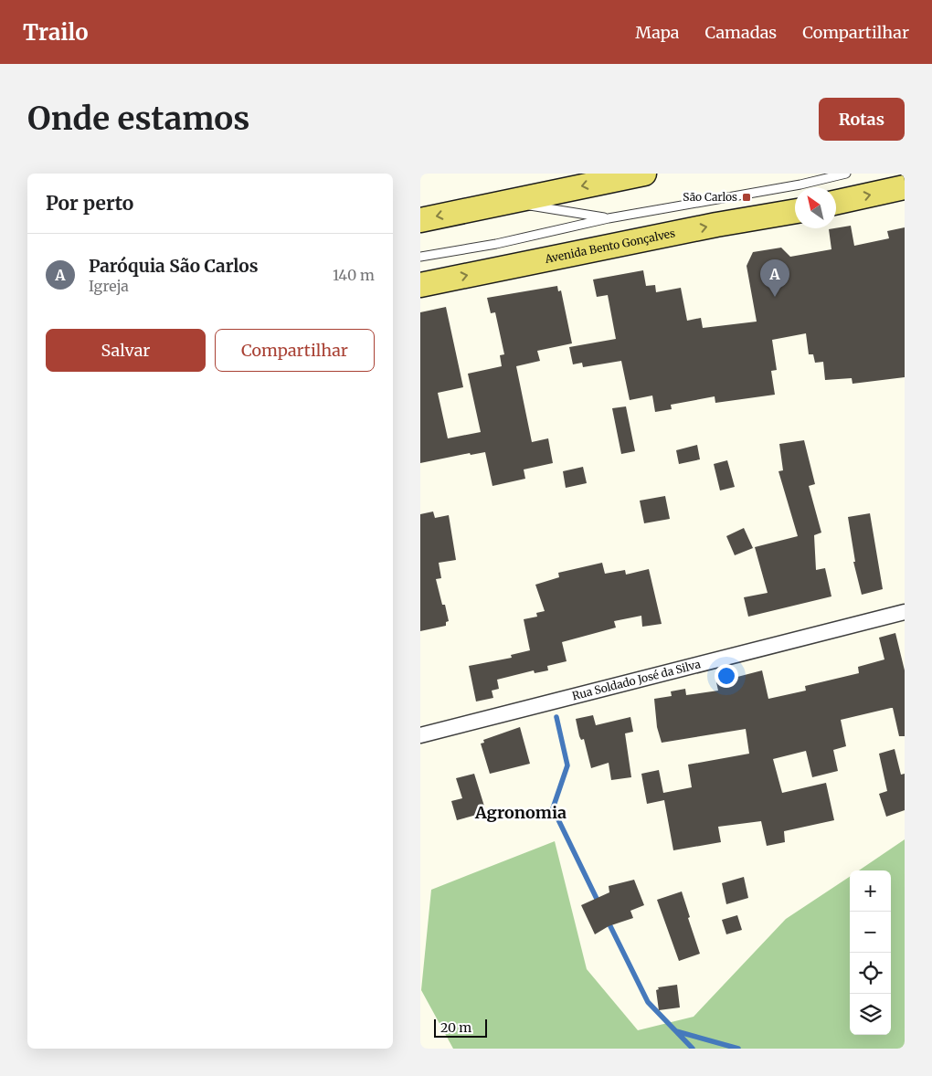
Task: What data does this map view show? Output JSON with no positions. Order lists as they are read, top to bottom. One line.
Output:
{"streets":{"main road":["Avenida Bento Gonçalves"],"street":["Rua Soldado José da Silva"]},"districts":["Agronomia"],"places":{"transit":["São Carlos"]},"scale_bar":"20 m","north":"top left","page":{"header":"Trailo","nav":["Mapa","Camadas","Compartilhar"],"buttons":["Rotas",["Salvar","Compartilhar"]],"title":"Onde estamos","heading":"Por perto","list":[{"mark":"A","name":"Paróquia São Carlos","note":"Igreja","value":"140 m"}],"pins":"A","map_buttons":["+","−"],"scale":"20 m"}}
